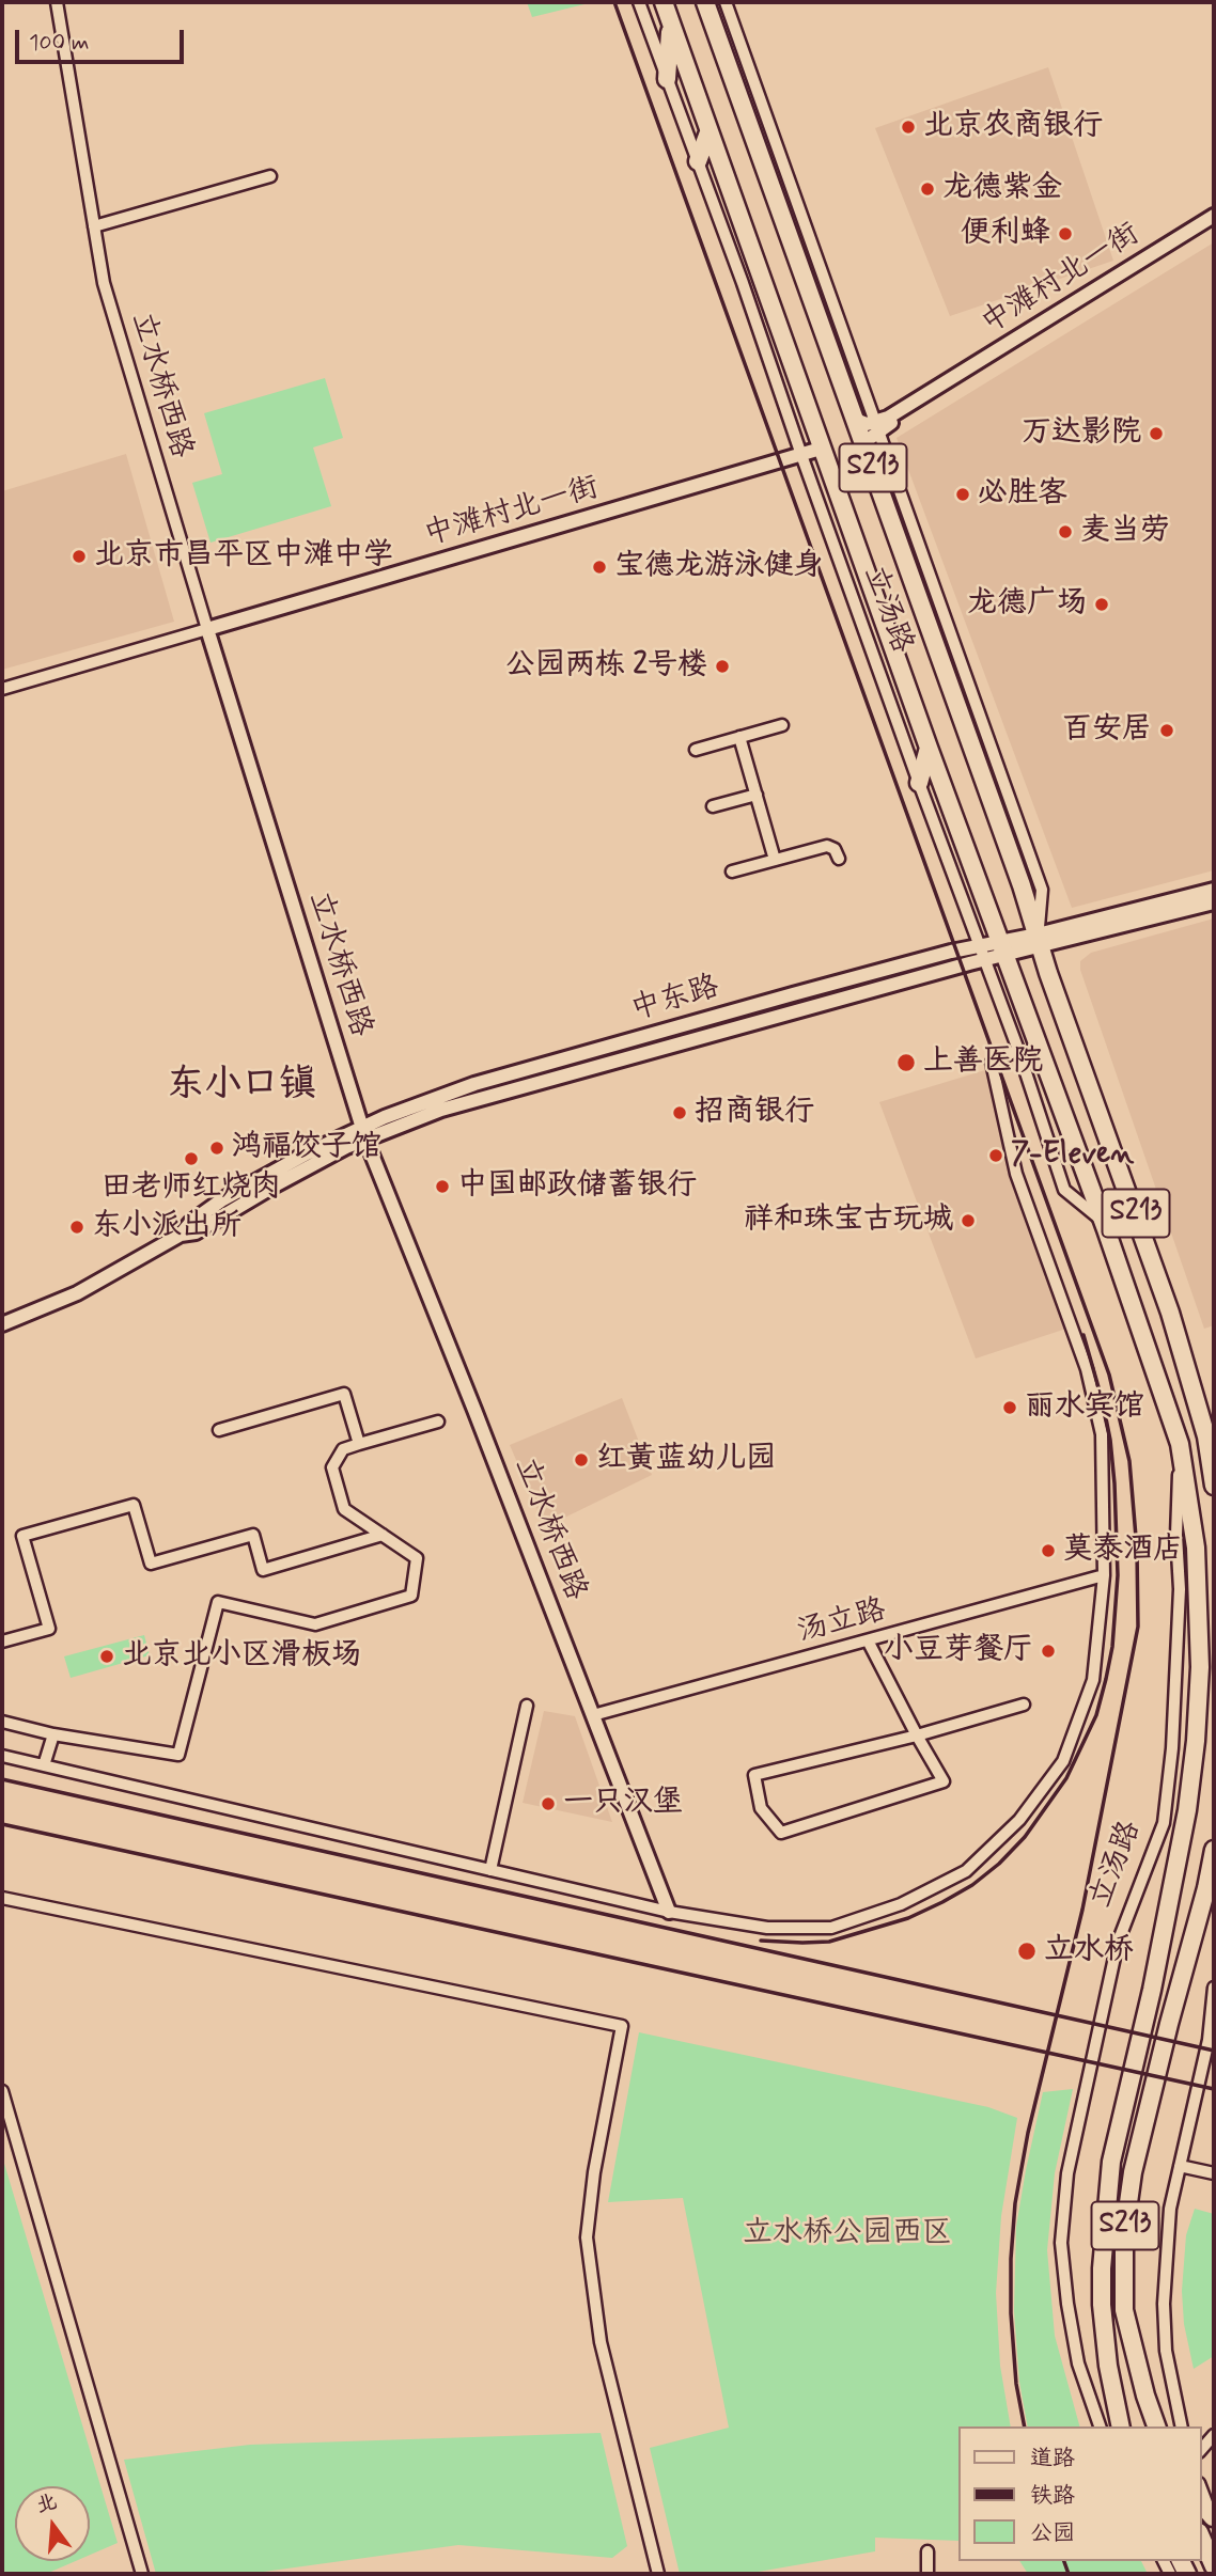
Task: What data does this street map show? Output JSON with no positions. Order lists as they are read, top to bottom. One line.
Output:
{"streets":{"main road":["S213","立汤路"],"street":["中滩村北一街","立水桥西路","中东路","汤立路"]},"crossings":[["中滩村北一街","立水桥西路"],["中滩村北一街","立汤路"],["立水桥西路","中东路"],["立水桥西路","汤立路"],["立汤路","中东路"]],"districts":["东小口镇"],"parks":["立水桥公园西区"],"places":["北京农商银行","龙德紫金","便利蜂","万达影院","必胜客","麦当劳","北京市昌平区中滩中学","宝德龙游泳健身","龙德广场","公园两栋 2号楼","百安居","上善医院","招商银行","鸿福饺子馆","7-Eleven","田老师红烧肉","中国邮政储蓄银行","祥和珠宝古玩城","东小派出所","丽水宾馆","红黄蓝幼儿园","莫泰酒店","小豆芽餐厅","北京北小区滑板场","一只汉堡","立水桥"],"legend":["道路","铁路","公园"],"scale_bar":"100 m","north":"top"}
